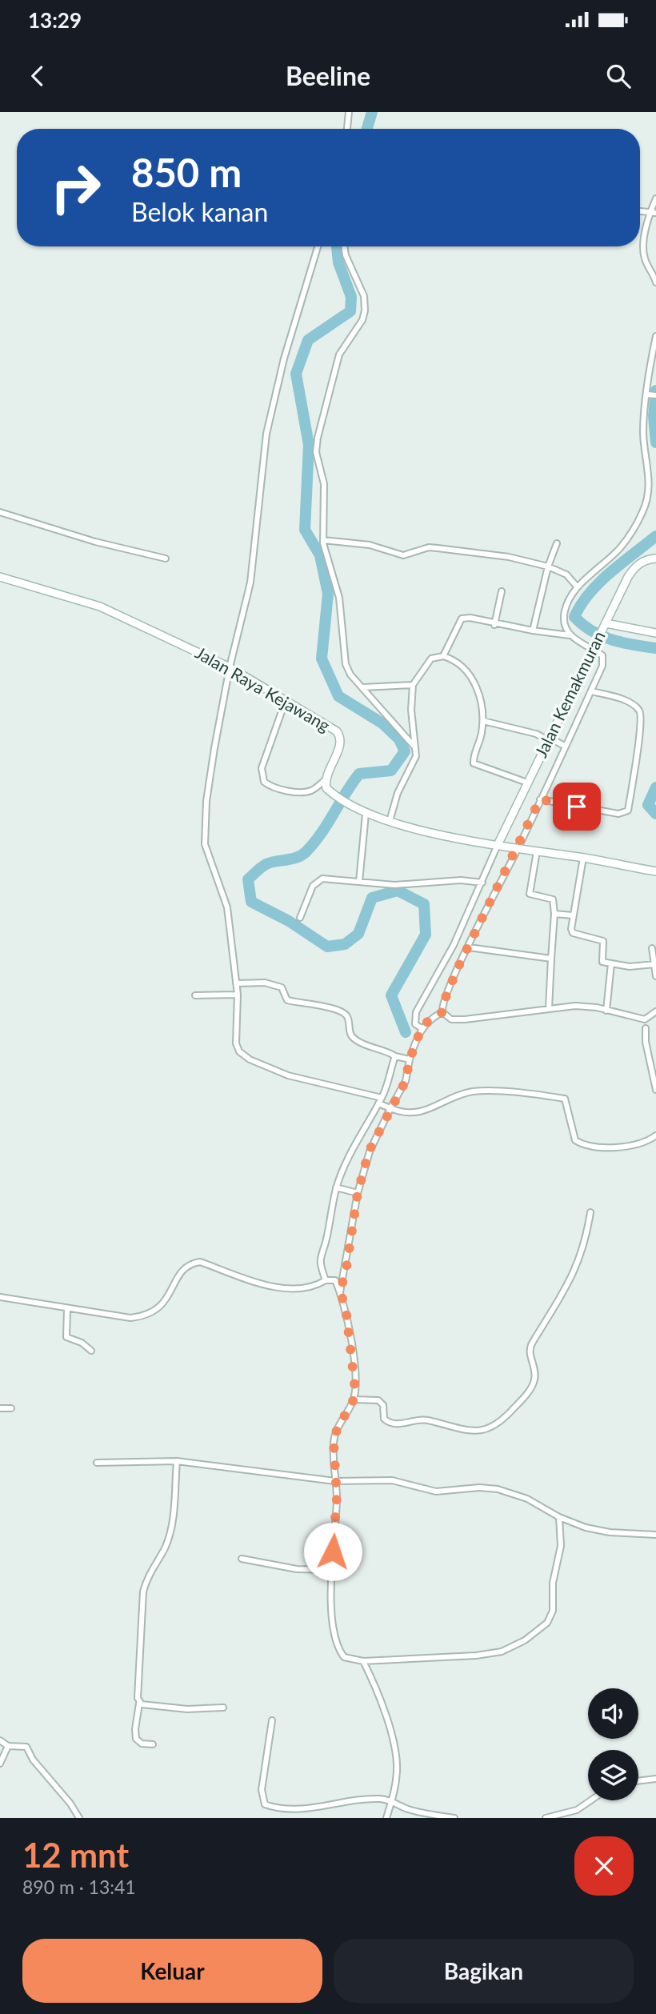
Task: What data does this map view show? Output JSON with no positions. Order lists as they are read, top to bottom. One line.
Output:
{"streets":{"street":["Jalan Raya Kejawang","Jalan Kemakmuran"]},"page":{"status":"13:29","header":"Beeline","turn":["850 m","Belok kanan"],"heading":["12 mnt","890 m · 13:41"],"buttons":["Keluar","Bagikan"]}}
